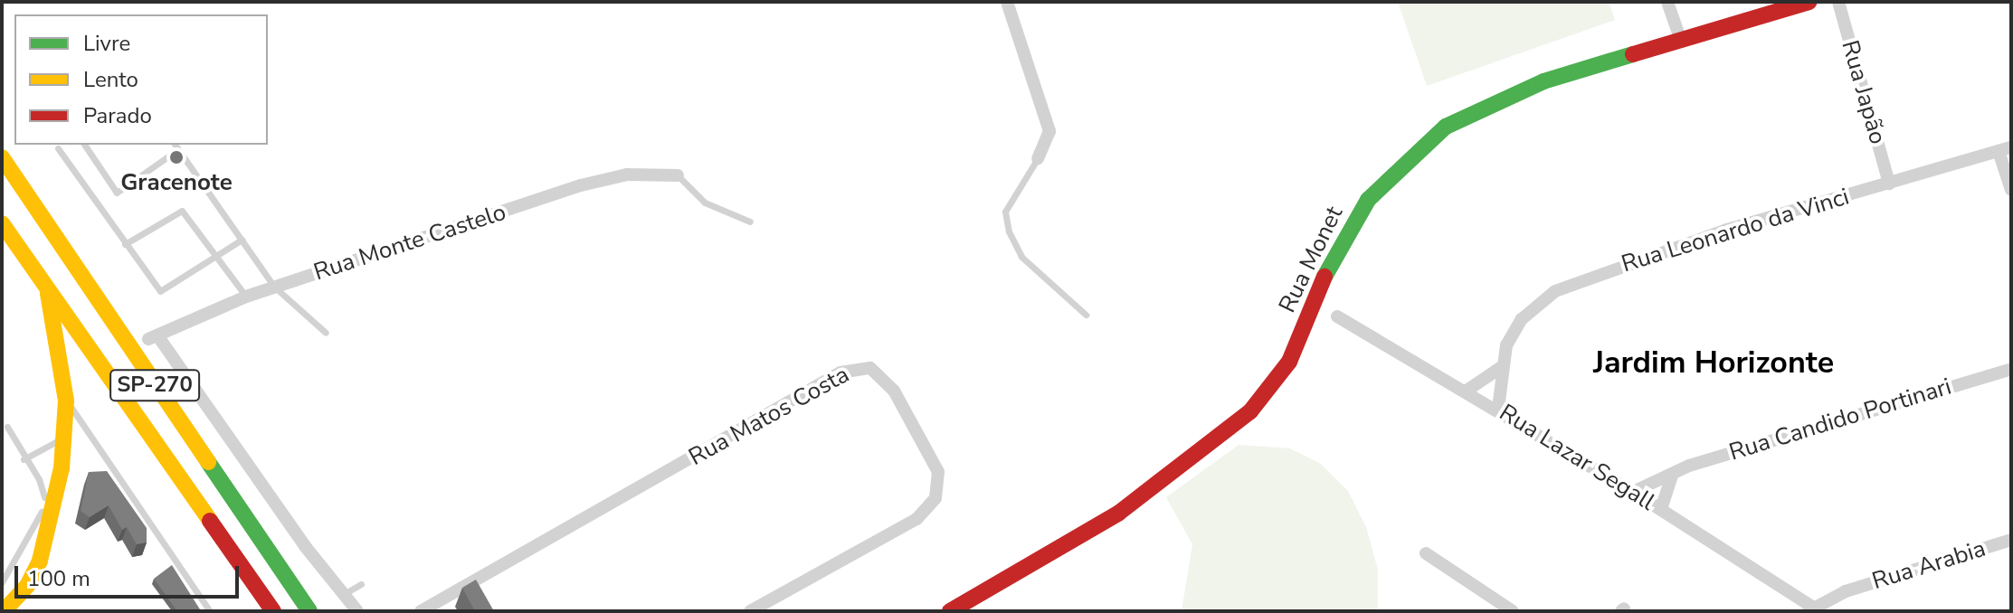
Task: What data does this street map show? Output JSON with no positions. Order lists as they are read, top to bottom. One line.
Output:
{"streets":{"main road":["Rua Monet","SP-270"],"street":["Rua Japão","Rua Leonardo da Vinci","Rua Monte Castelo","Rua Matos Costa","Rua Candido Portinari","Rua Lazar Segall","Rua Arabia"]},"crossings":[["Rua Japão","Rua Leonardo da Vinci"],["Rua Leonardo da Vinci","Rua Lazar Segall"],["Rua Candido Portinari","Rua Lazar Segall"],["Rua Lazar Segall","Rua Arabia"]],"districts":["Jardim Horizonte"],"places":["Gracenote"],"legend":["Livre","Lento","Parado"],"scale_bar":"100 m"}
